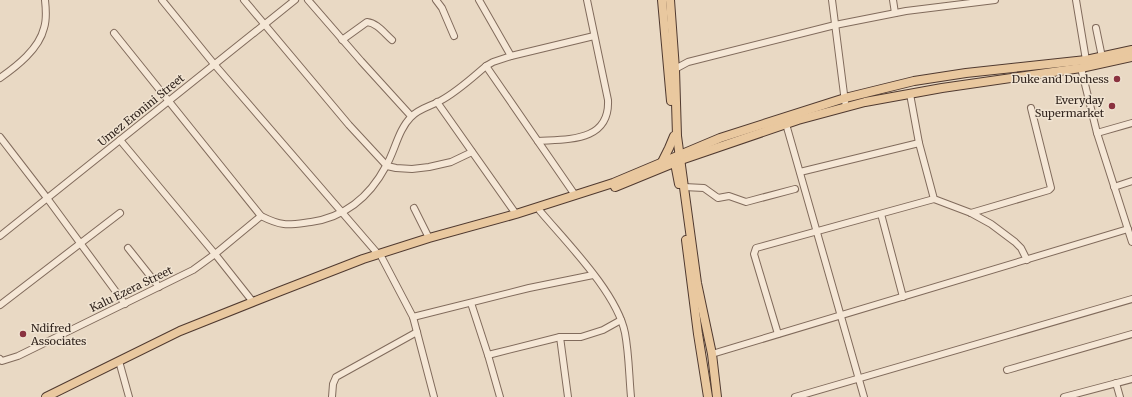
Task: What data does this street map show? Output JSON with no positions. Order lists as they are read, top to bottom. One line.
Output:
{"streets":{"street":["Umez Eronini Street","Kalu Ezera Street"]},"places":["Duke and Duchess","Everyday Supermarket","Ndifred Associates"]}
